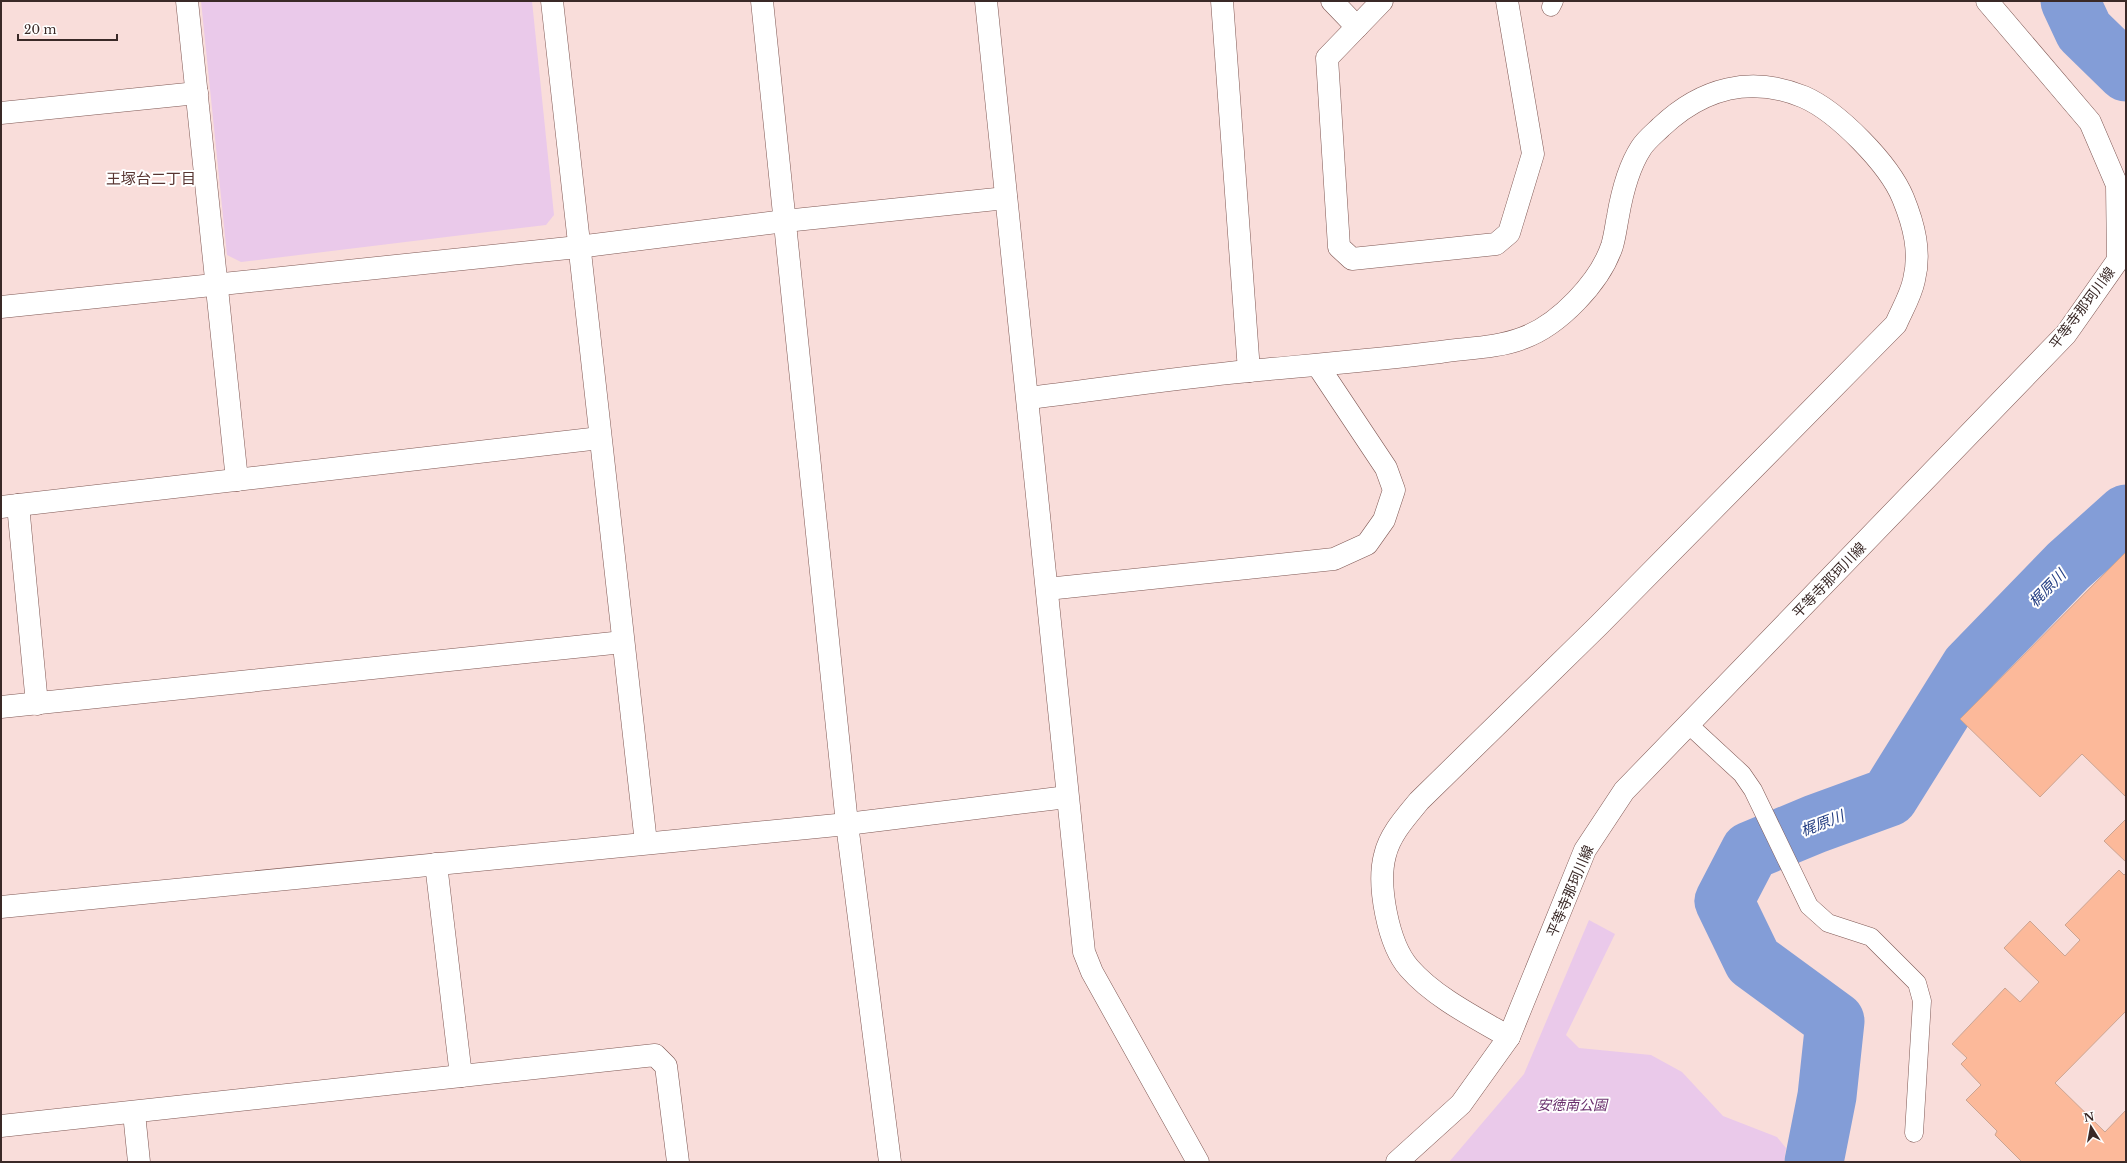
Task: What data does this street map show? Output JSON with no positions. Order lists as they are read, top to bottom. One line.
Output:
{"streets":{"street":["平等寺那珂川線"]},"districts":["王塚台二丁目"],"water":["梶原川"],"parks":["安徳南公園"],"scale_bar":"20 m","north":"top"}
